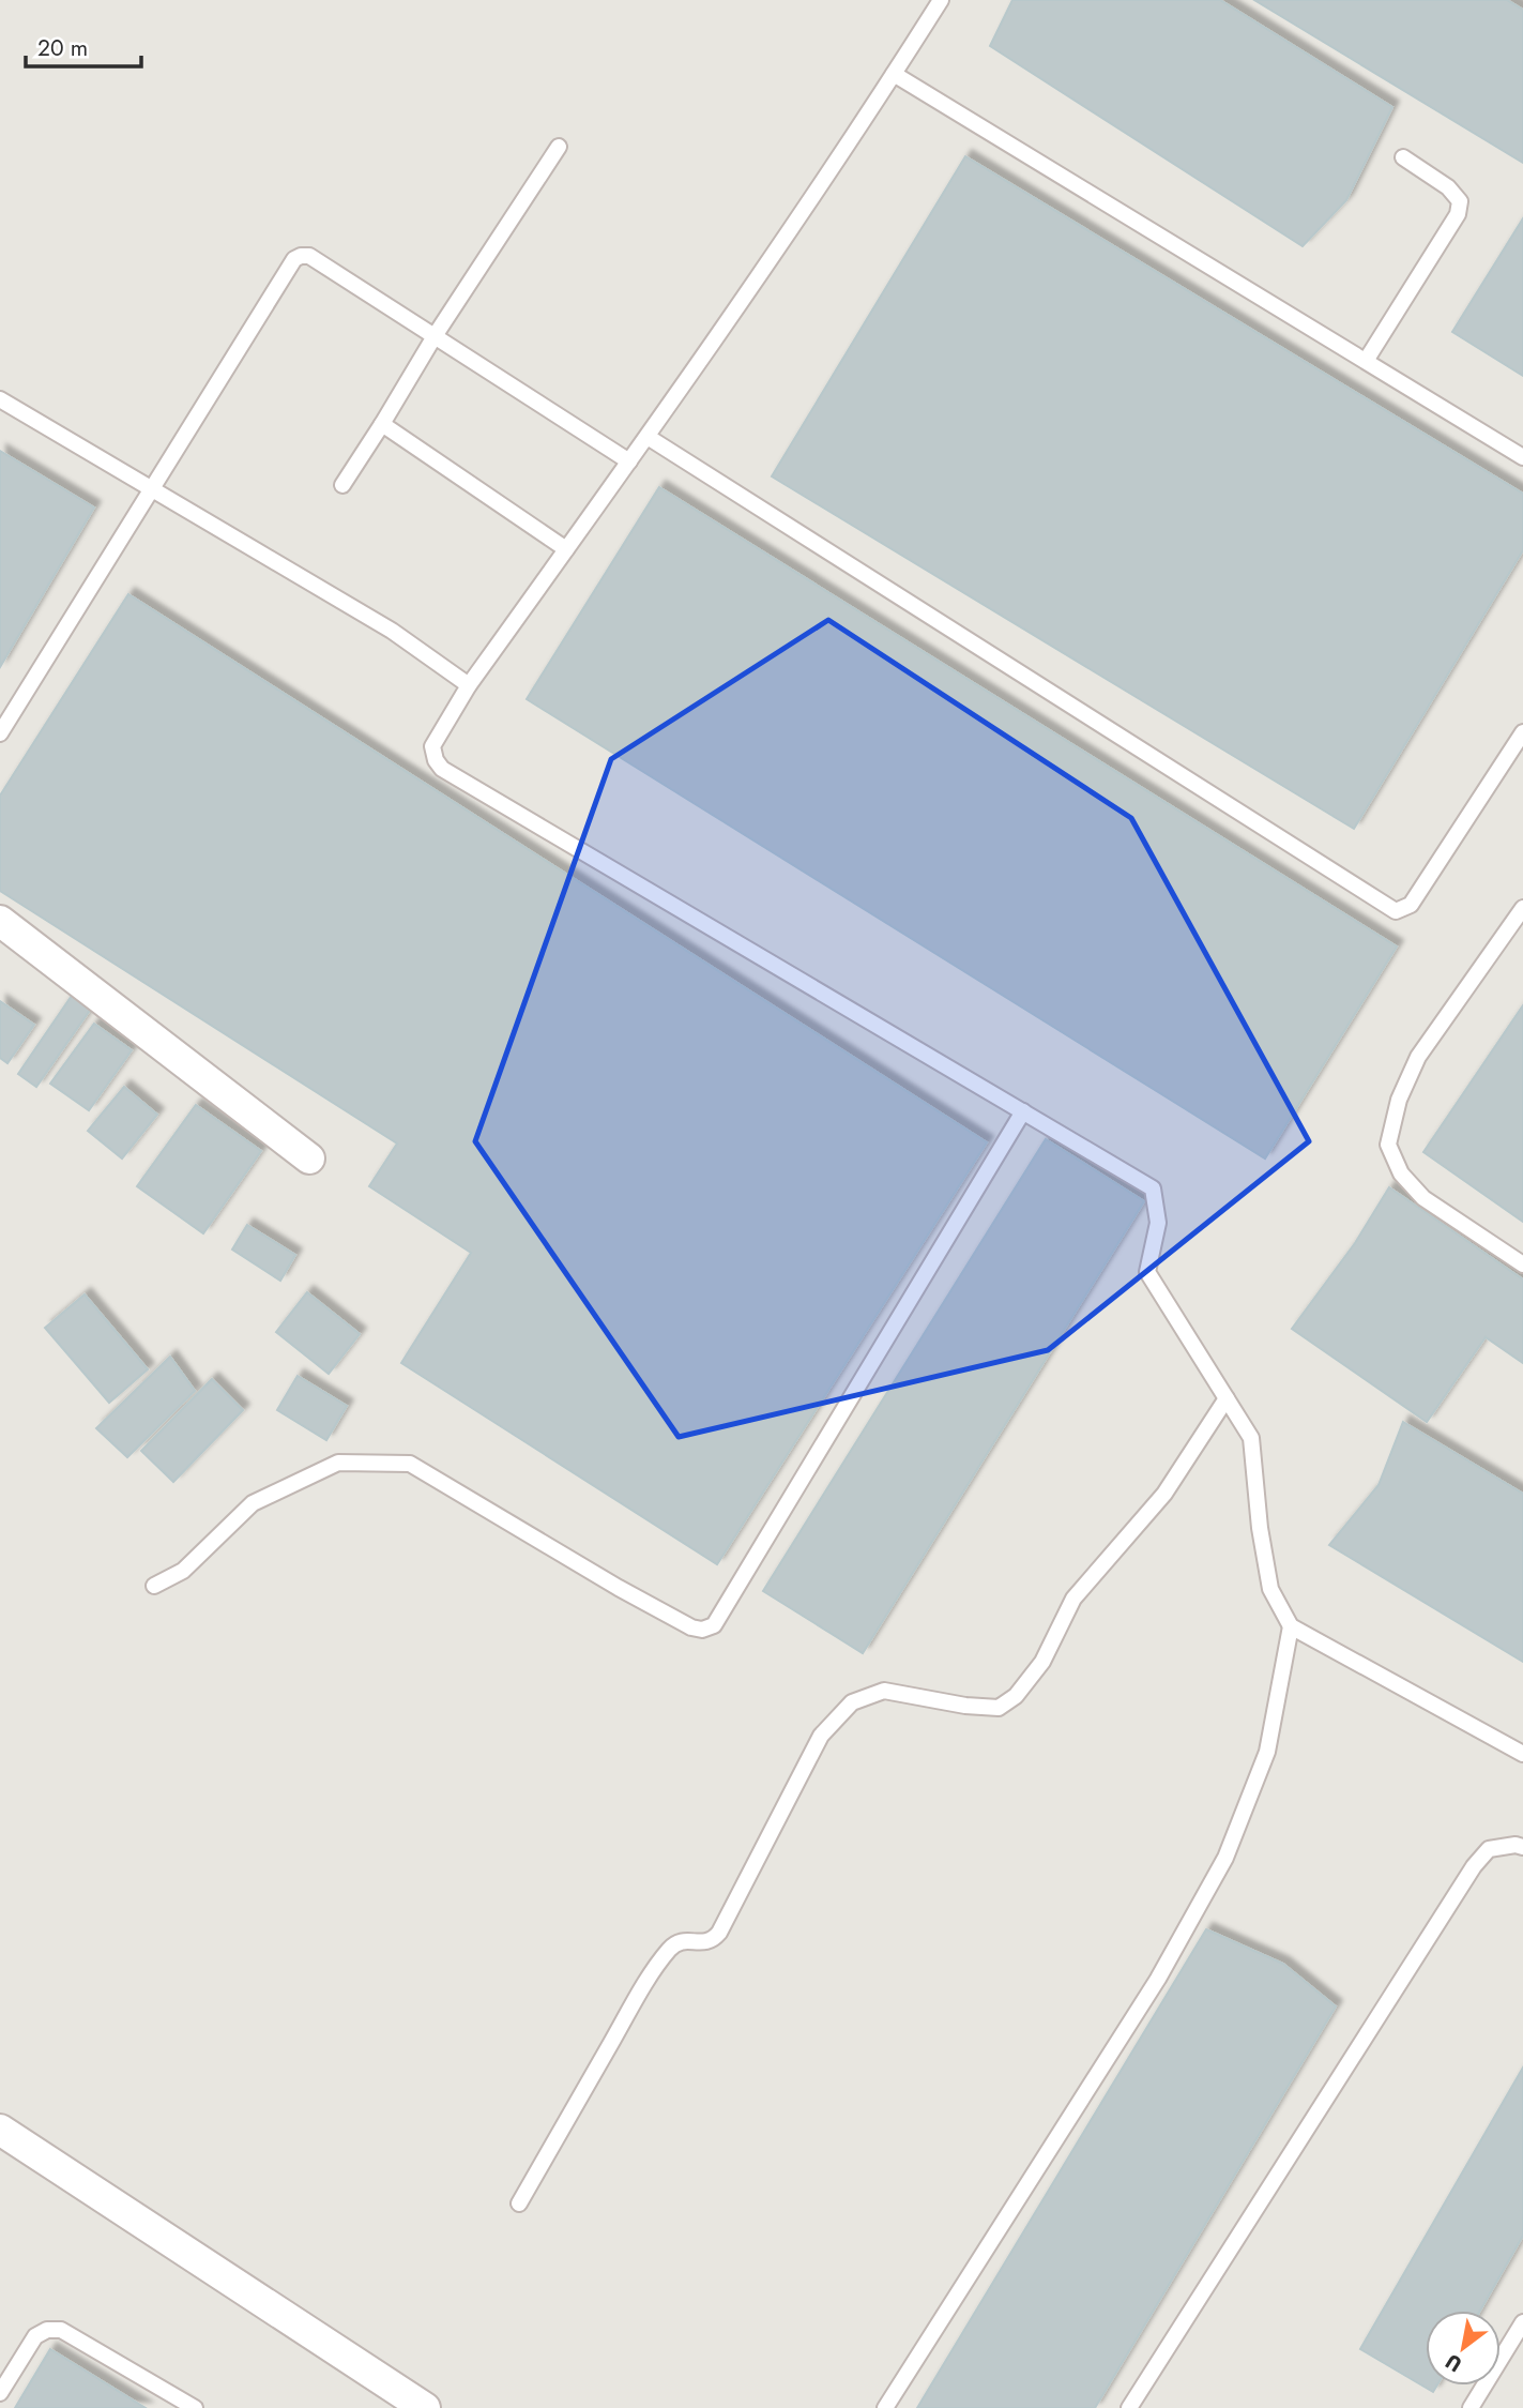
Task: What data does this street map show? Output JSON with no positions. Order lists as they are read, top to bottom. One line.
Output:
{"scale_bar":"20 m","north":"bottom left"}
